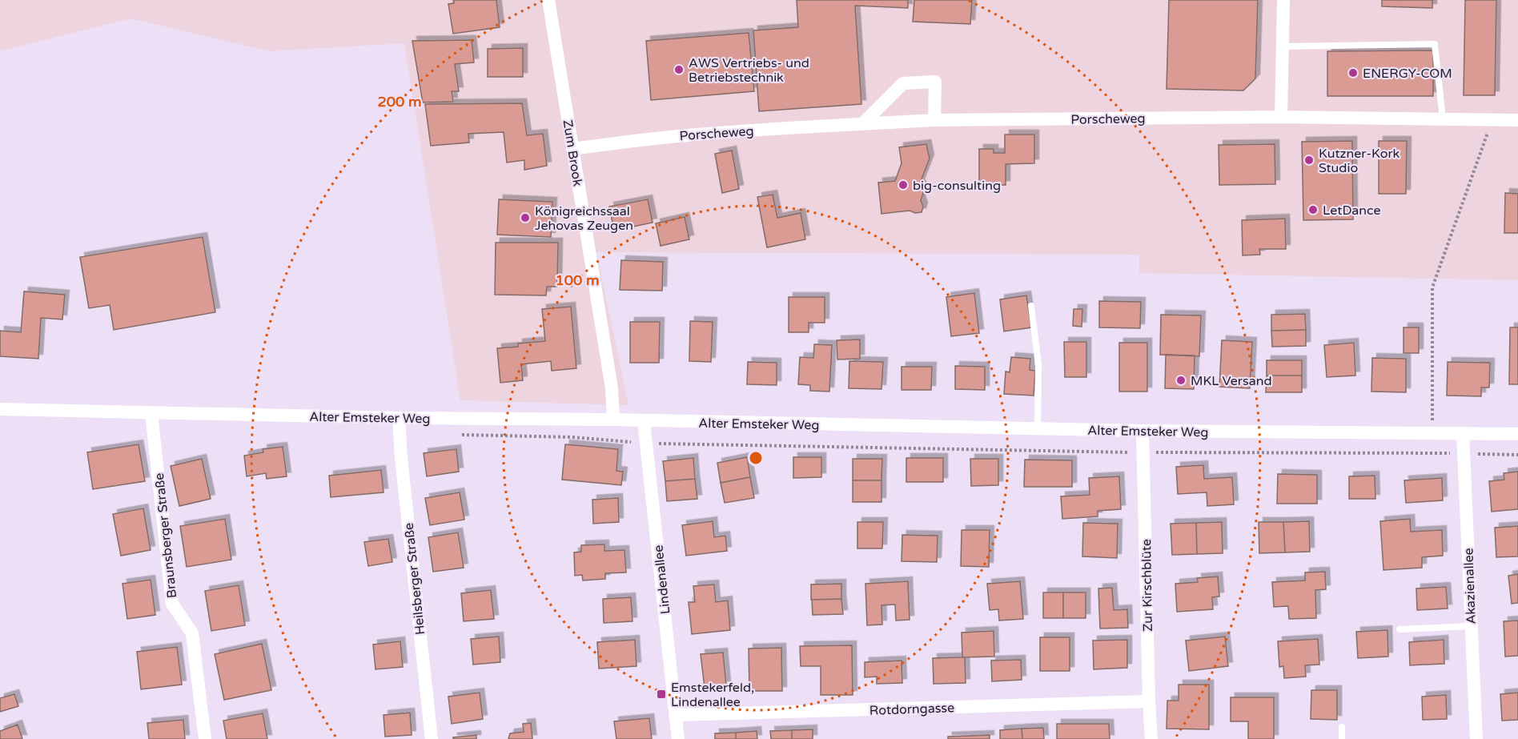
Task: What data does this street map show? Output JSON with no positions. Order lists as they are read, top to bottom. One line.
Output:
{"streets":{"street":["Porscheweg","Zum Brook","Alter Emsteker Weg","Braunsberger Straße","Heilsberger Straße","Lindenallee","Zur Kirschblüte","Akazienallee","Rotdorngasse"]},"crossings":[["Porscheweg","Zum Brook"],["Zum Brook","Alter Emsteker Weg"],["Alter Emsteker Weg","Braunsberger Straße"],["Alter Emsteker Weg","Heilsberger Straße"],["Alter Emsteker Weg","Lindenallee"],["Alter Emsteker Weg","Zur Kirschblüte"],["Alter Emsteker Weg","Akazienallee"],["Lindenallee","Rotdorngasse"],["Zur Kirschblüte","Rotdorngasse"]],"places":{"other":["AWS Vertriebs- und Betriebstechnik","ENERGY-COM","Kutzner-Kork Studio","big-consulting","LetDance","Königreichssaal Jehovas Zeugen","MKL Versand"],"transit":["Emstekerfeld, Lindenallee"]},"rings":["200 m","100 m"]}
